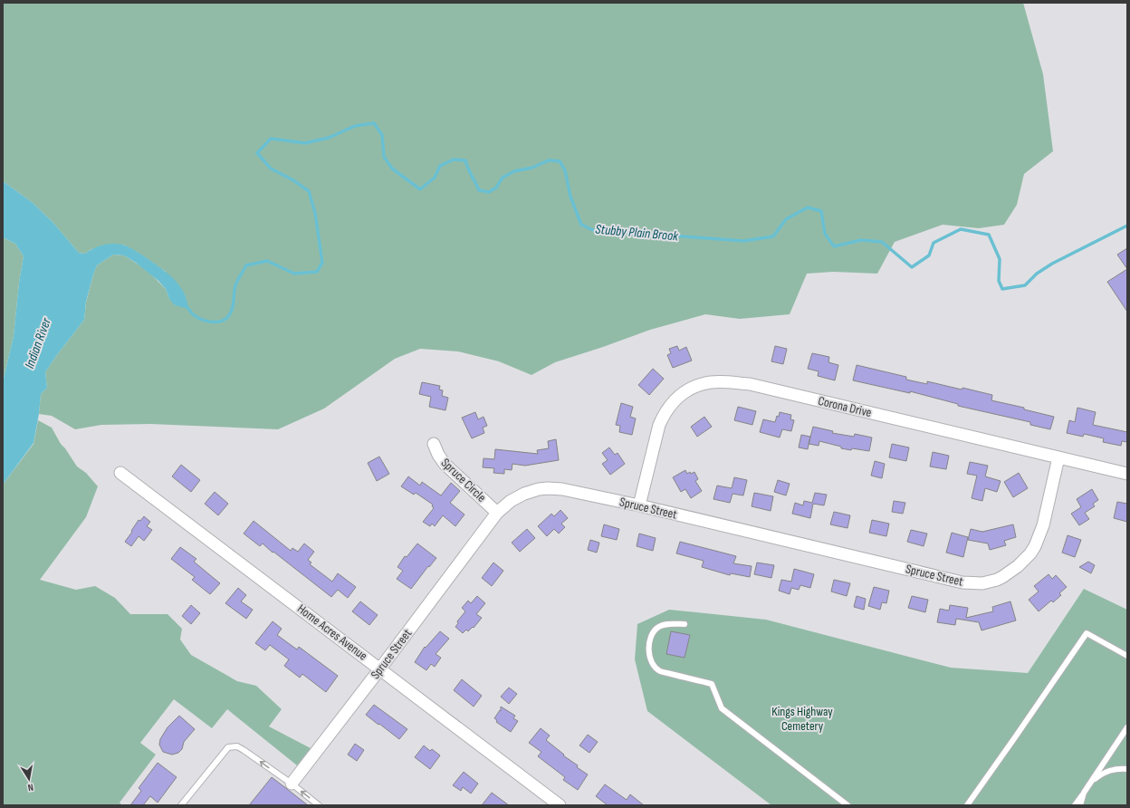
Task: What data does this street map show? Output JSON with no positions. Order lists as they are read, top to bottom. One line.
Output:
{"streets":{"street":["Corona Drive","Spruce Circle","Spruce Street","Home Acres Avenue"]},"crossings":[["Corona Drive","Spruce Street"],["Spruce Circle","Spruce Street"],["Spruce Street","Home Acres Avenue"]],"water":["Stubby Plain Brook","Indian River"],"parks":["Kings Highway Cemetery"],"north":"bottom"}
